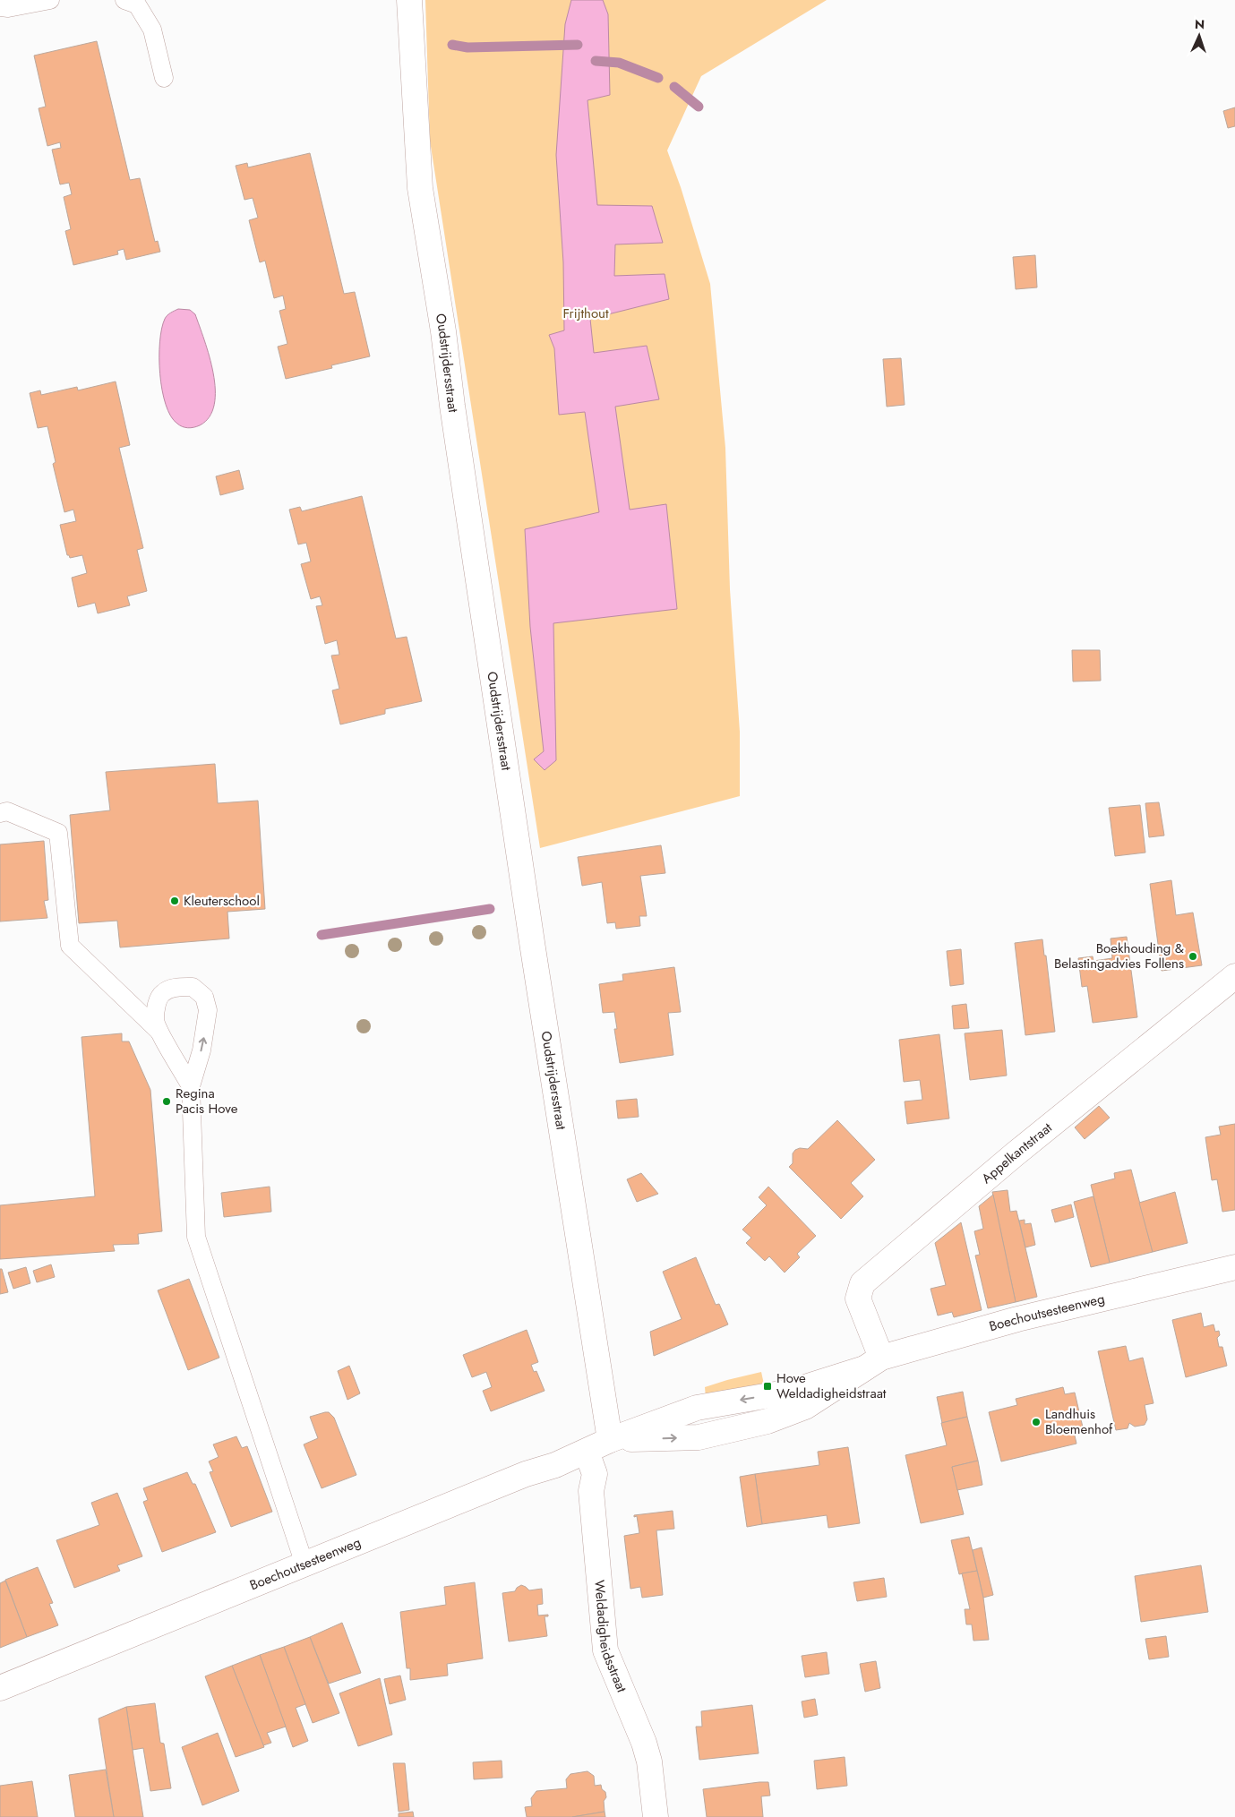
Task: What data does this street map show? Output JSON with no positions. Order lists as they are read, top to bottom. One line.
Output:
{"streets":{"street":["Oudstrijdersstraat","Appelkantstraat","Boechoutsesteenweg","Weldadigheidsstraat"]},"crossings":[["Oudstrijdersstraat","Boechoutsesteenweg"],["Appelkantstraat","Boechoutsesteenweg"],["Boechoutsesteenweg","Weldadigheidsstraat"]],"parks":["Frijthout"],"places":{"other":["Kleuterschool","Boekhouding & Belastingadvies Follens","Regina Pacis Hove","Landhuis Bloemenhof"],"transit":["Hove Weldadigheidstraat"]},"north":"top"}
